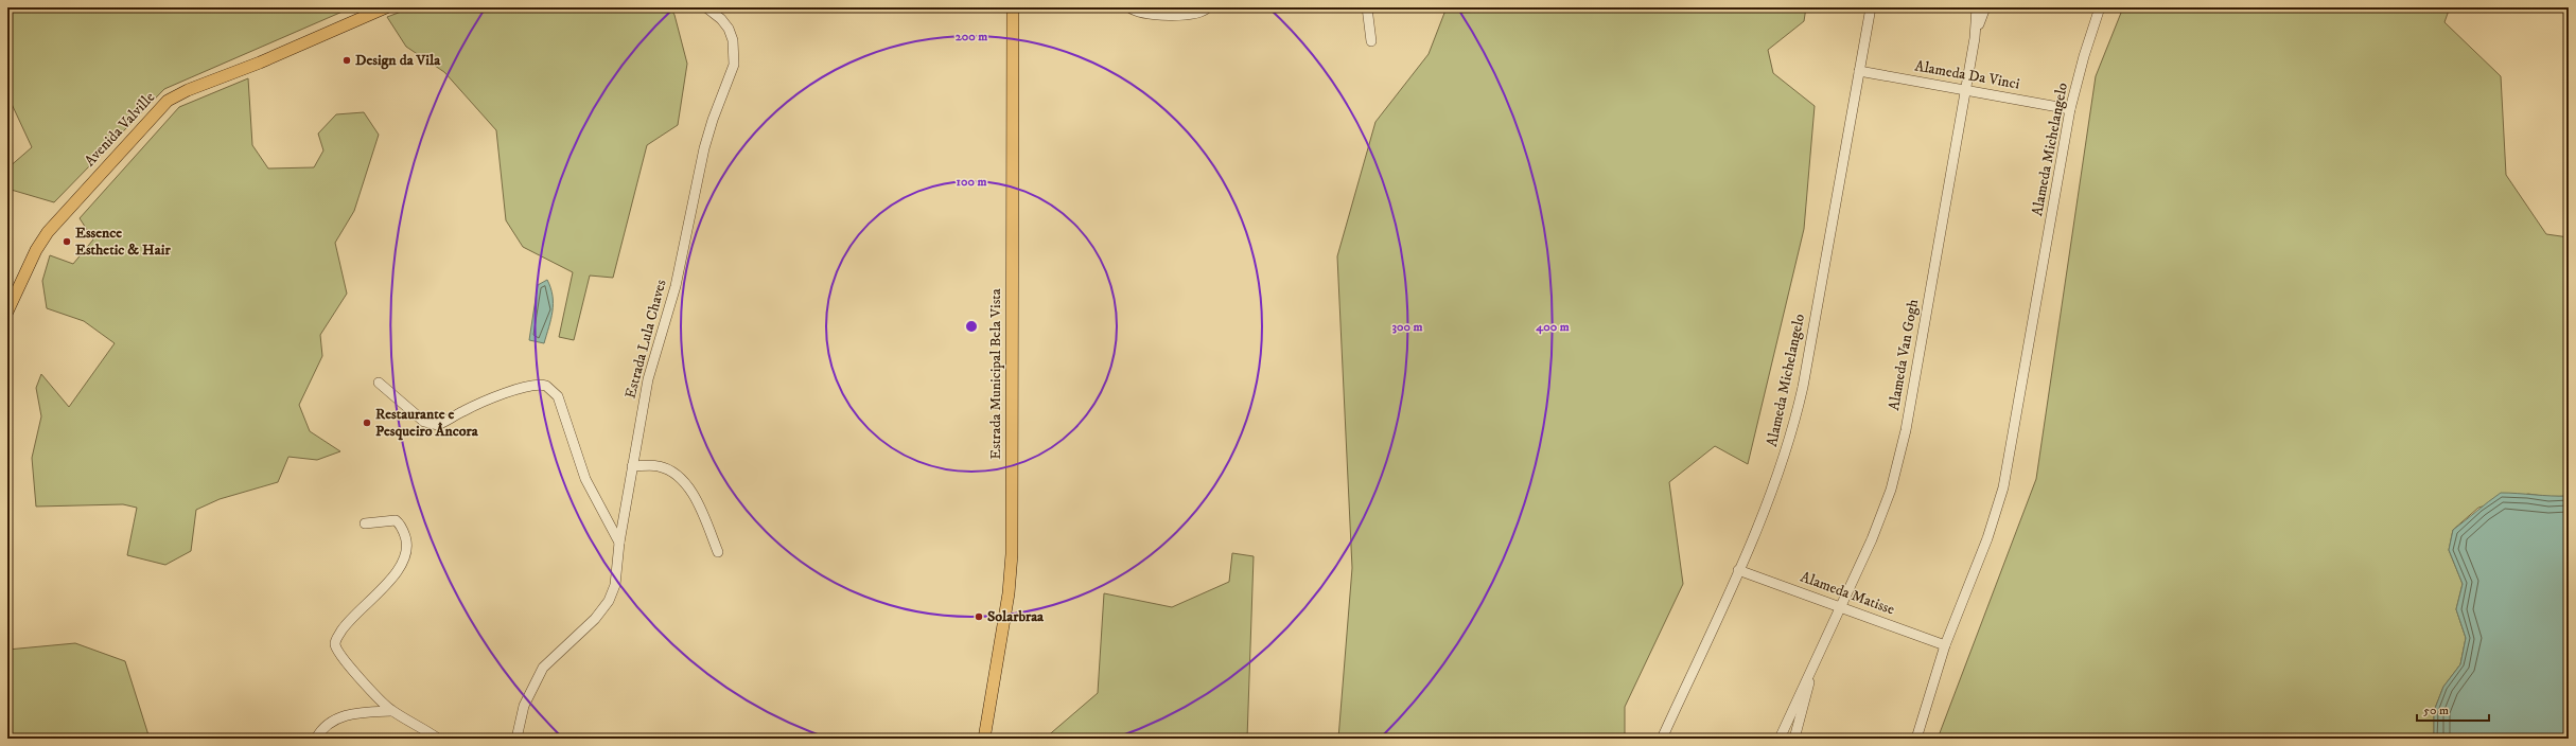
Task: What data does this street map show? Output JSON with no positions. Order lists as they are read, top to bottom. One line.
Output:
{"streets":{"main road":["Avenida Valville","Estrada Municipal Bela Vista"],"street":["Alameda Da Vinci","Alameda Michelangelo","Estrada Lula Chaves","Alameda Van Gogh","Alameda Matisse"]},"crossings":[["Alameda Da Vinci","Alameda Michelangelo"],["Alameda Da Vinci","Alameda Van Gogh"],["Alameda Michelangelo","Alameda Matisse"],["Alameda Van Gogh","Alameda Matisse"]],"places":["Design da Vila","Essence Esthetic & Hair","Restaurante e Pesqueiro Âncora","Solarbraa"],"scale_bar":"50 m","rings":["200 m","100 m","300 m","400 m"]}
